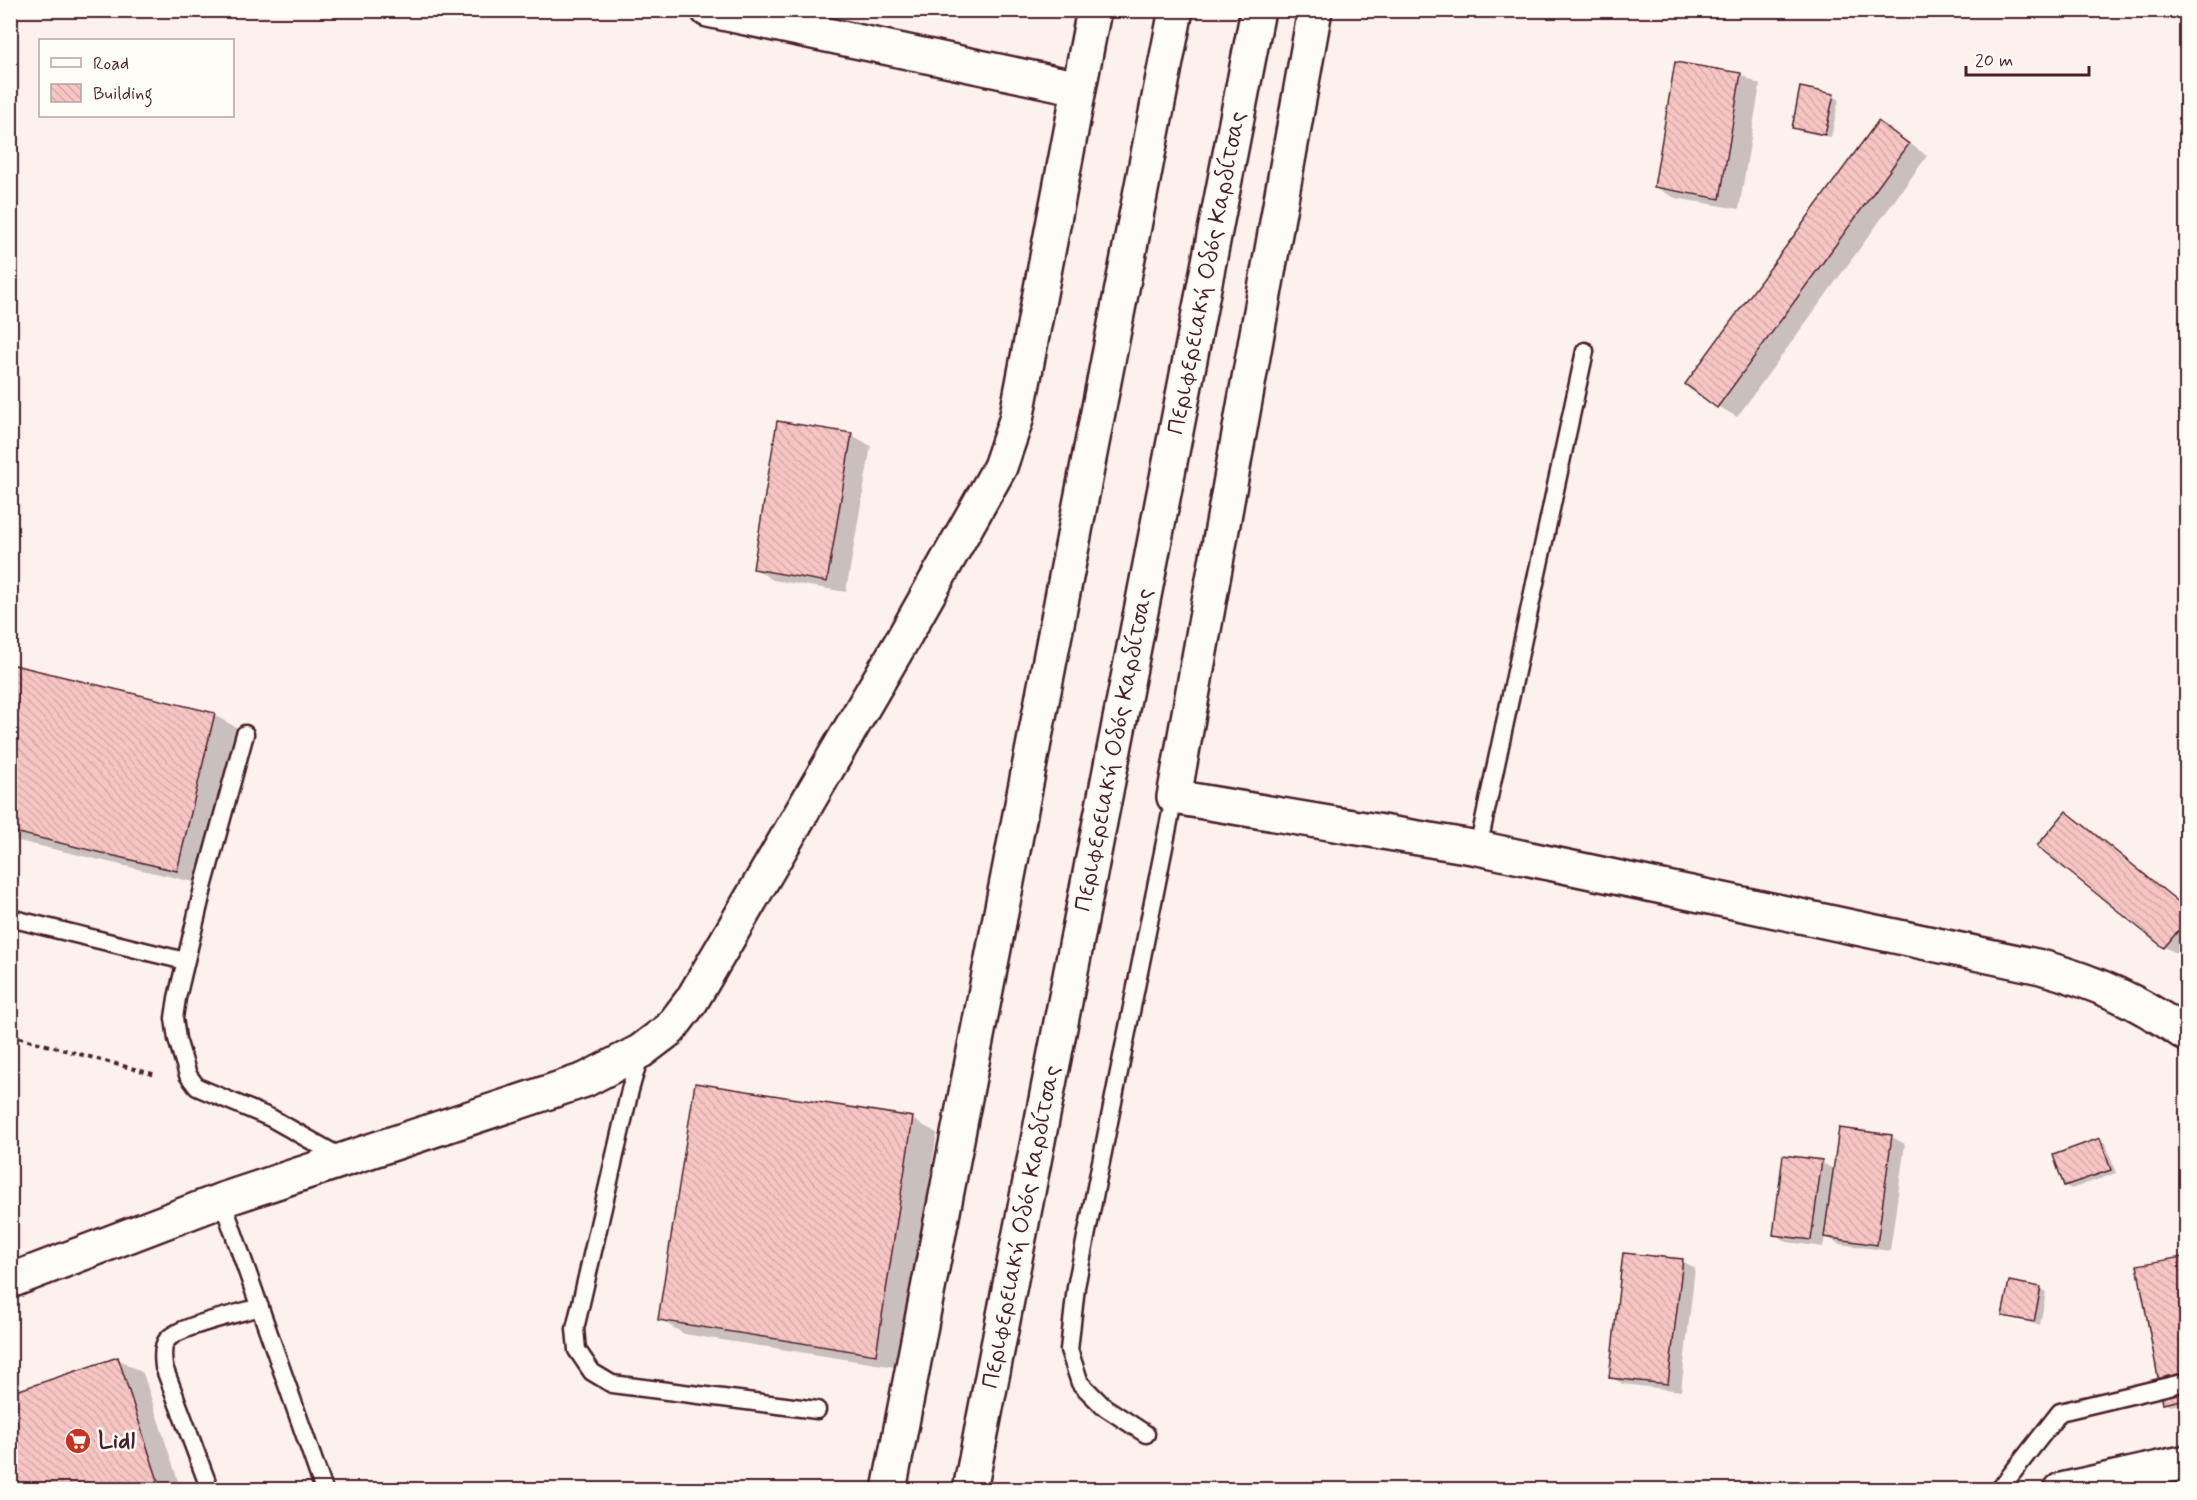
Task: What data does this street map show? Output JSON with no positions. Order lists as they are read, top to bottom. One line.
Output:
{"streets":{"street":["Περιφερειακή Οδός Καρδίτσας"]},"places":{"supermarket":["Lidl"]},"legend":["Road","Building"],"scale_bar":"20 m"}
